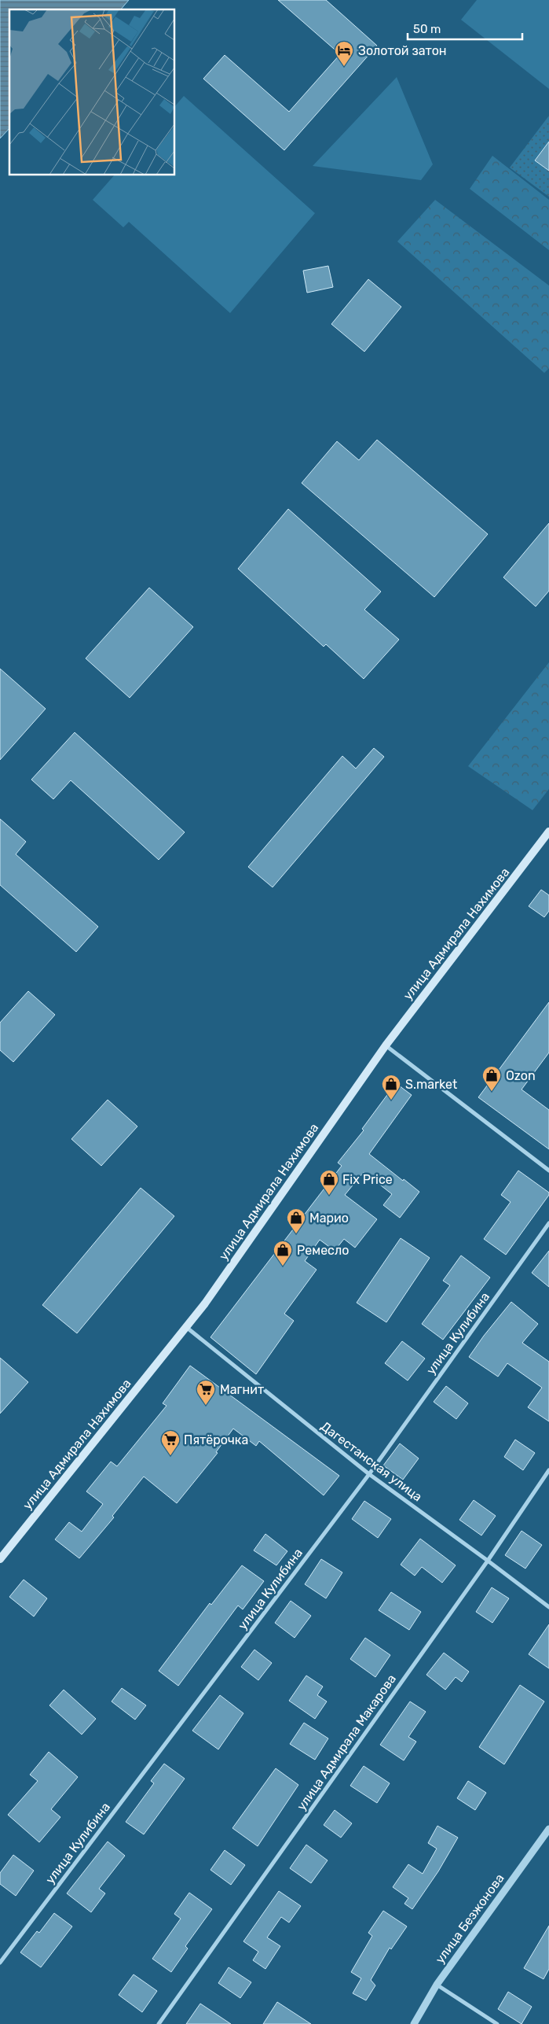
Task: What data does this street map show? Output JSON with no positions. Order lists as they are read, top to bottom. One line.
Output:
{"streets":{"main road":["улица Адмирала Нахимова"],"street":["улица Кулибина","Дагестанская улица","улица Адмирала Макарова","улица Безжонова"]},"crossings":[["улица Адмирала Нахимова","Дагестанская улица"],["улица Кулибина","Дагестанская улица"],["Дагестанская улица","улица Адмирала Макарова"]],"places":{"hotel":["Золотой затон"],"shop":["Ozon","S.market","Fix Price","Марио","Ремесло"],"supermarket":["Магнит","Пятёрочка"]},"scale_bar":"50 m"}
